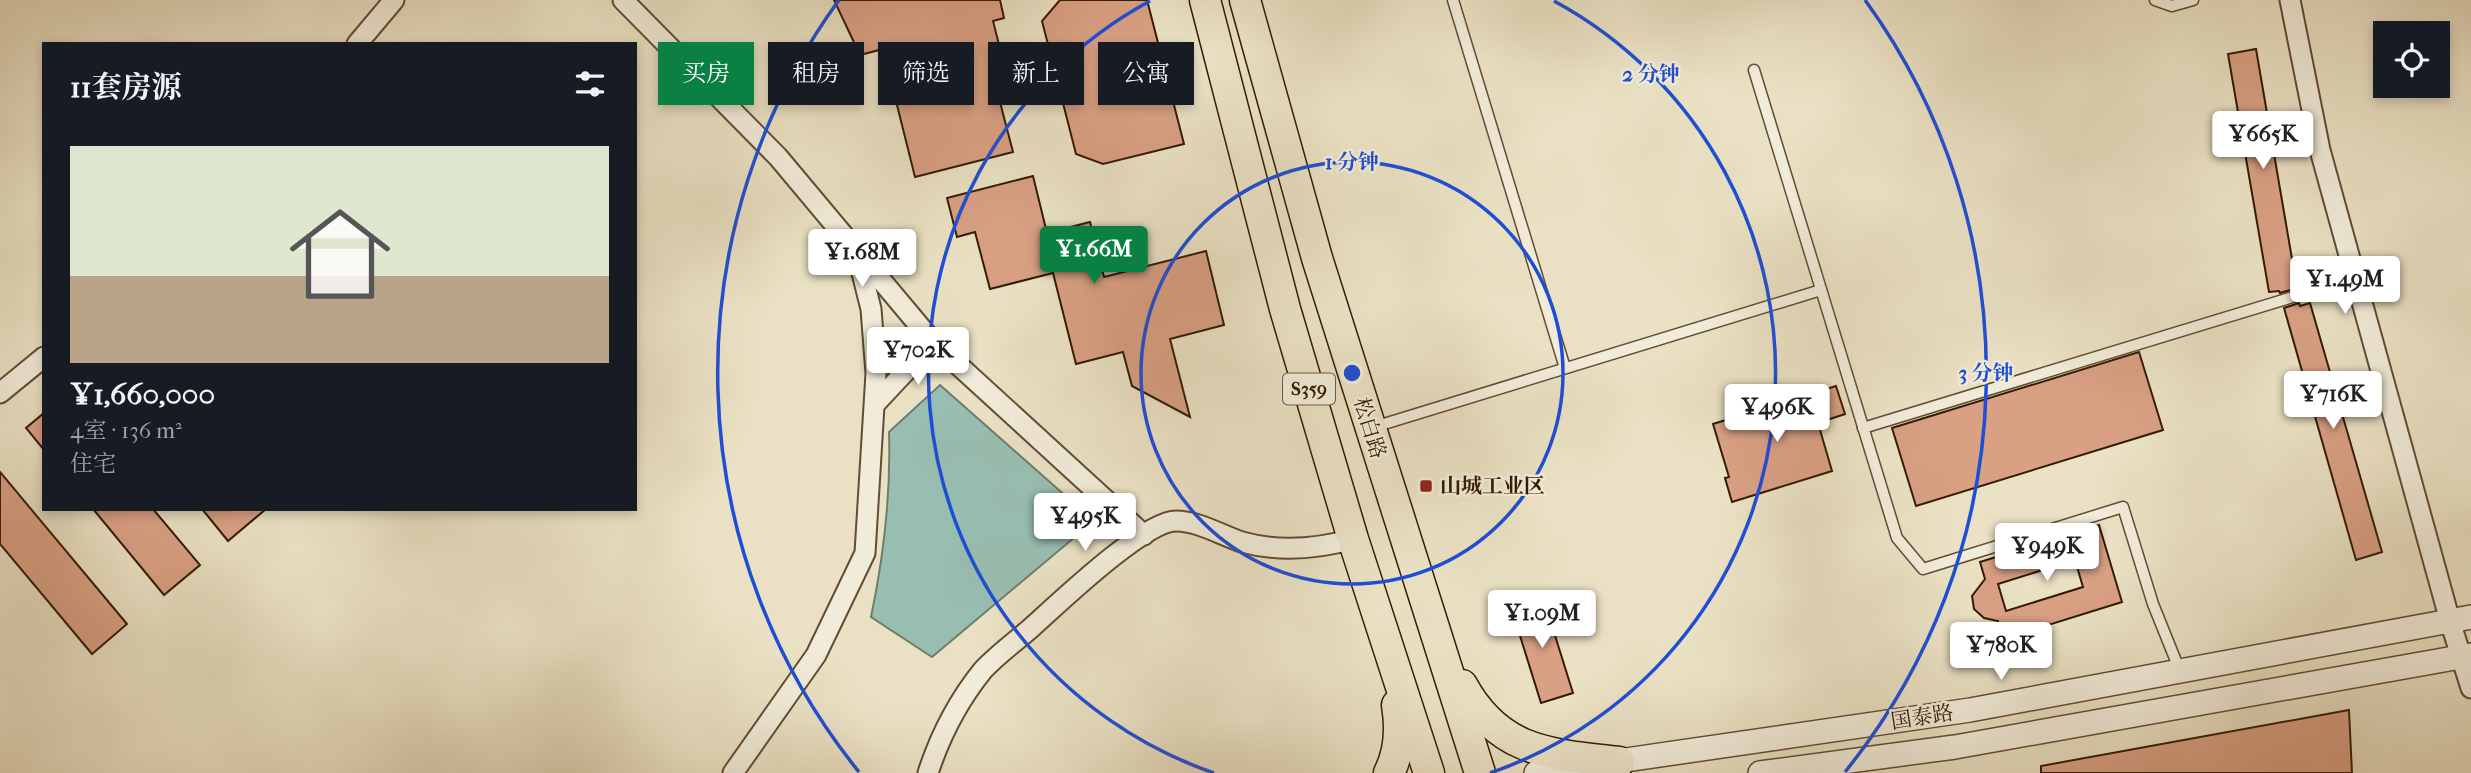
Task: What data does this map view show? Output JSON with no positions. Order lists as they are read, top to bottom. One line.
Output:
{"streets":{"main road":["S359","松白路"],"street":["国泰路"]},"places":{"transit":["山城工业区"]},"page":{"chip":["买房","租房","筛选","新上","公寓"],"heading":"11套房源","price":["¥665K","¥1.66M","¥1.68M","¥1.49M","¥702K","¥716K","¥496K","¥495K","¥949K","¥1.09M","¥780K"],"list":[{"name":"¥1,660,000","note":"4室 · 136 m² · 住宅"}]},"rings":["2 分钟","1 分钟","3 分钟"]}
